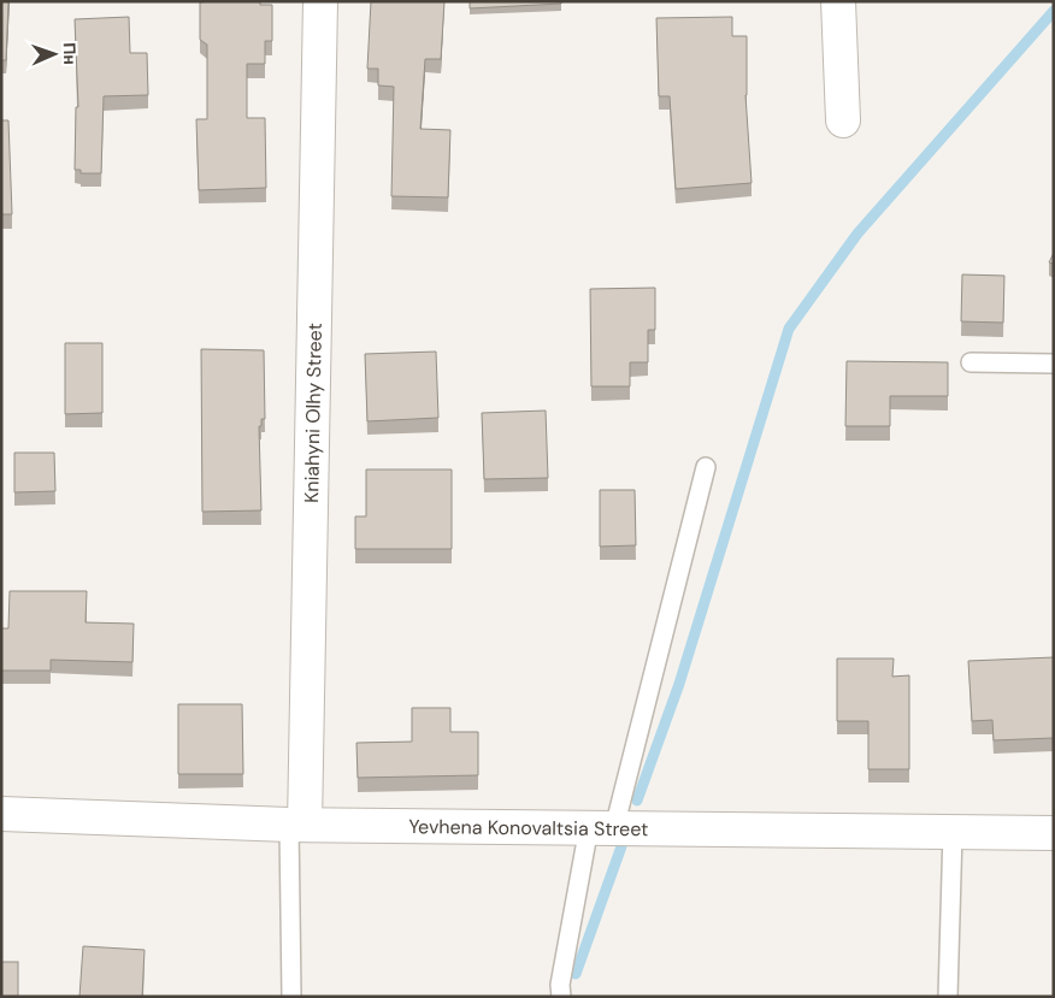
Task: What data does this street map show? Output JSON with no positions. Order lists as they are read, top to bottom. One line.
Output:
{"streets":{"street":["Kniahyni Olhy Street","Yevhena Konovaltsia Street"]},"crossings":[["Kniahyni Olhy Street","Yevhena Konovaltsia Street"]],"north":"right"}
